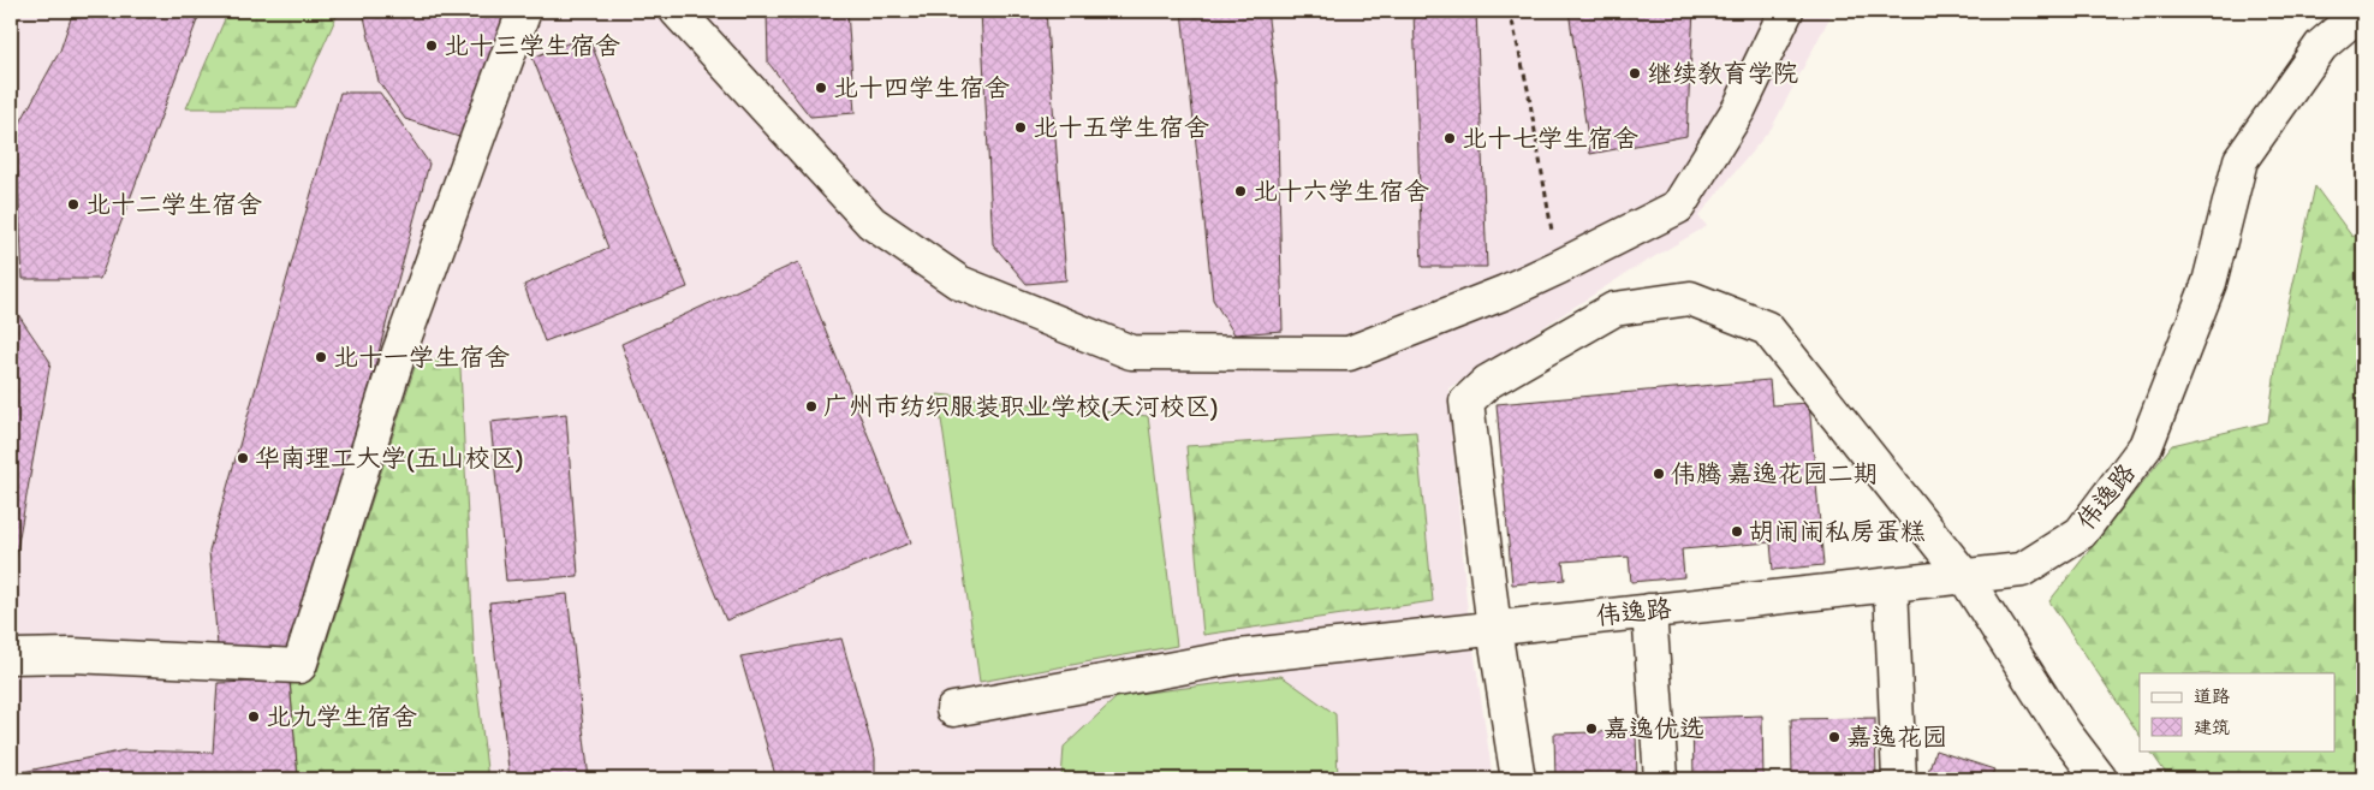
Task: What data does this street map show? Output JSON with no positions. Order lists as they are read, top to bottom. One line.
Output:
{"streets":{"street":["伟逸路"]},"places":["北十三学生宿舍","继续教育学院","北十四学生宿舍","北十五学生宿舍","北十七学生宿舍","北十六学生宿舍","北十二学生宿舍","北十一学生宿舍","广州市纺织服装职业学校(天河校区)","华南理工大学(五山校区)","伟腾 嘉逸花园二期","胡闹闹私房蛋糕","北九学生宿舍","嘉逸优选","嘉逸花园"],"legend":["道路","建筑"]}
